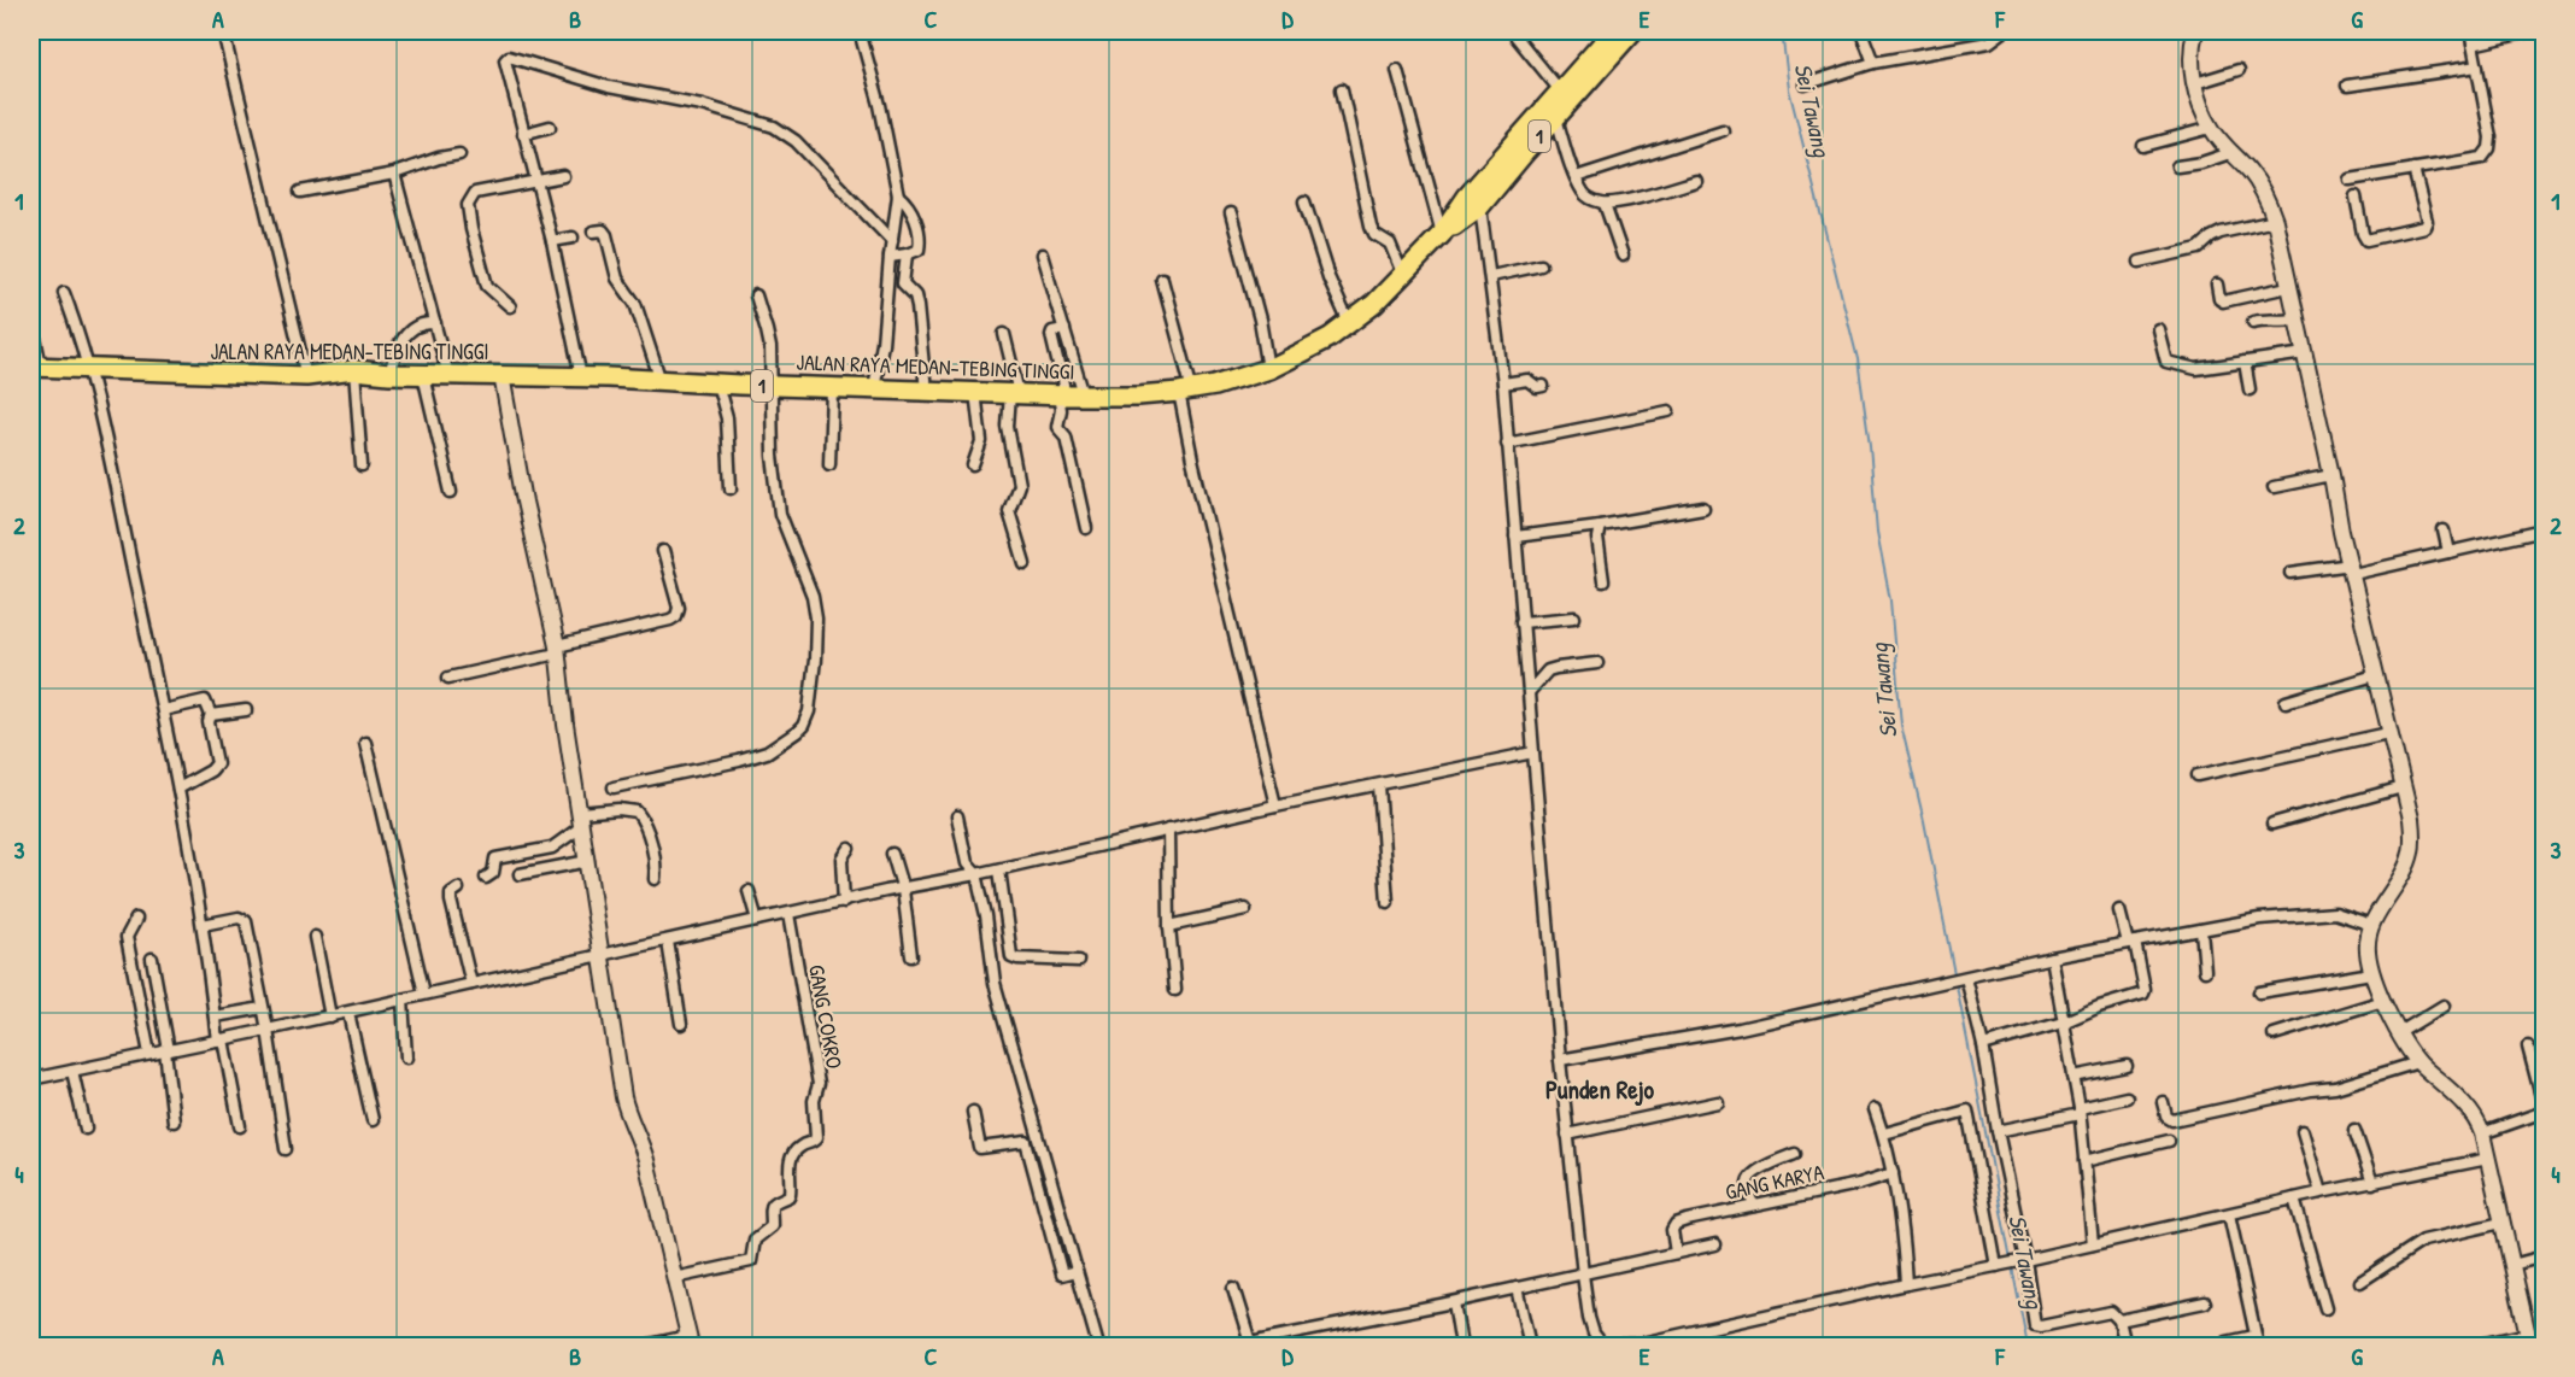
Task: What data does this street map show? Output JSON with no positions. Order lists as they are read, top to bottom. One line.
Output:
{"streets":{"highway":["1","JALAN RAYA MEDAN-TEBING TINGGI"],"street":["GANG COKRO","GANG KARYA"]},"districts":["Punden Rejo"],"water":["Sei Tawang"],"grid":{"columns":["A","B","C","D","E","F","G"],"rows":["1","2","3","4"]}}
